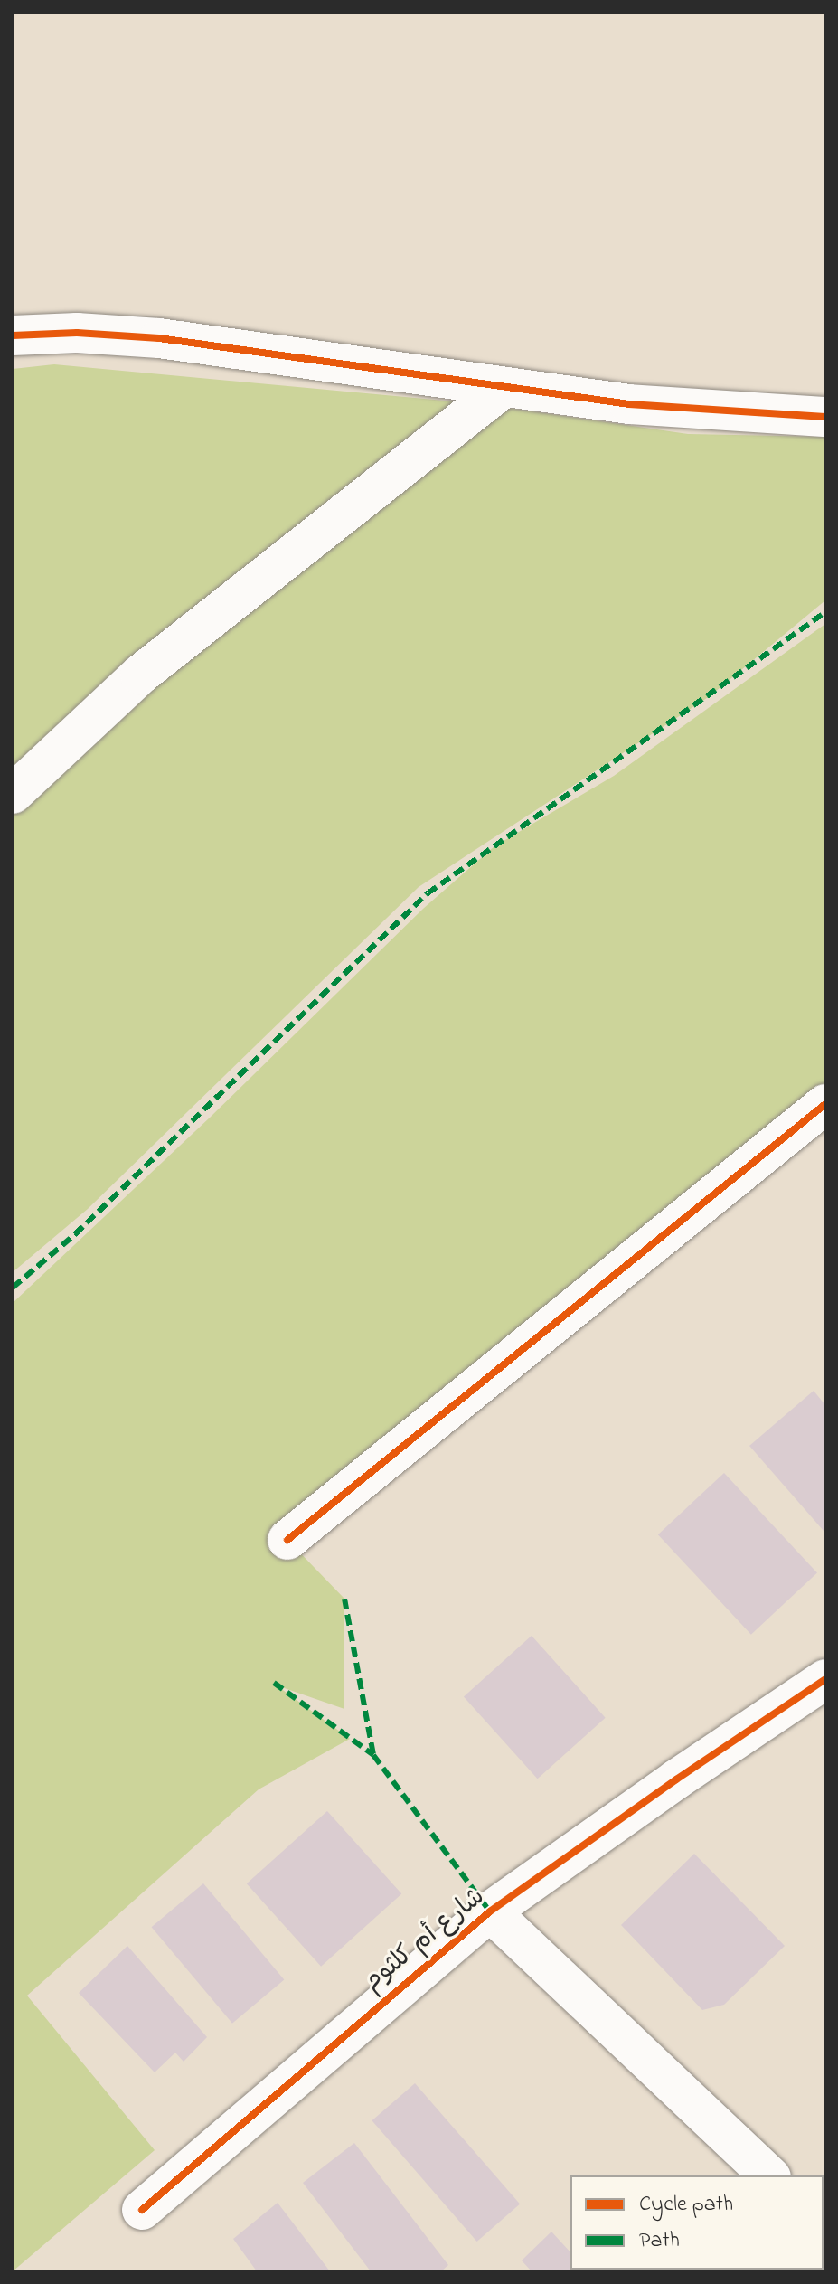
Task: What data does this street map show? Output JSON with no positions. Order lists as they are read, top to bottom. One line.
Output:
{"streets":{"street":["شارع أم كلثوم"]},"legend":["Cycle path","Path"]}
